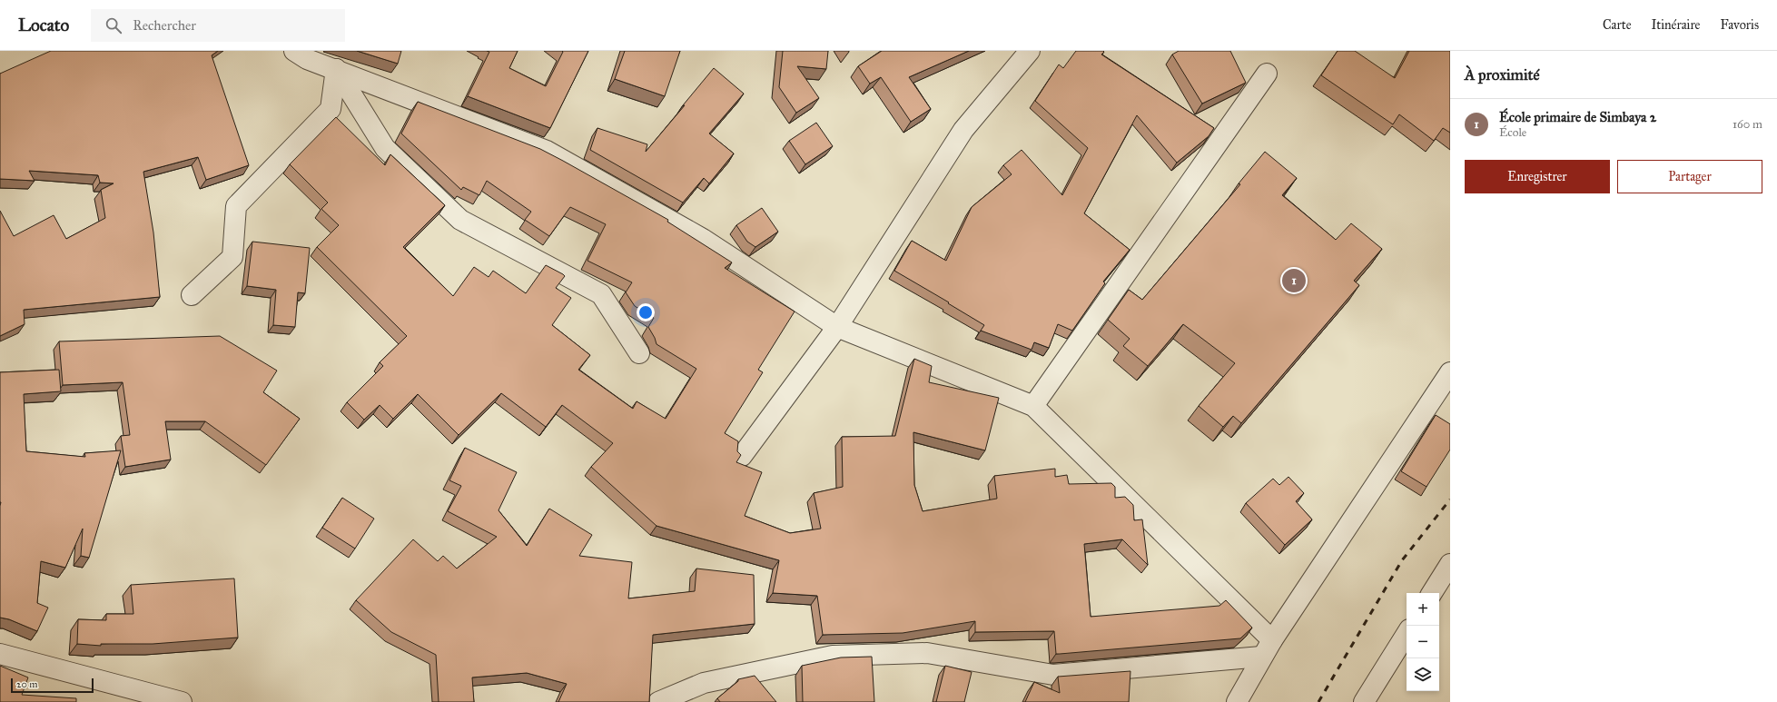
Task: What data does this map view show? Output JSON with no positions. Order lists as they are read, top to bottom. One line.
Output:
{"scale_bar":"20 m","page":{"header":"Locato","search":"Rechercher","nav":["Carte","Itinéraire","Favoris"],"heading":"À proximité","list":[{"mark":"1","name":"École primaire de Simbaya 2","note":"École","value":"160 m"}],"buttons":["Enregistrer","Partager"],"pins":"1","map_buttons":["+","−"],"scale":"20 m"}}
